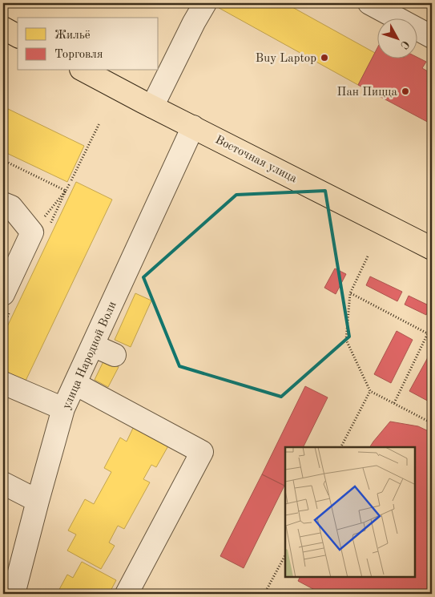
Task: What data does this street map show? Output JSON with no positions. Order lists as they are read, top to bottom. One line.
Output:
{"streets":{"main road":["Восточная улица"],"street":["улица Народной Воли"]},"crossings":[["Восточная улица","улица Народной Воли"]],"places":["Buy Laptop","Пан Пицца"],"legend":["Жильё","Торговля"],"north":"bottom right"}
